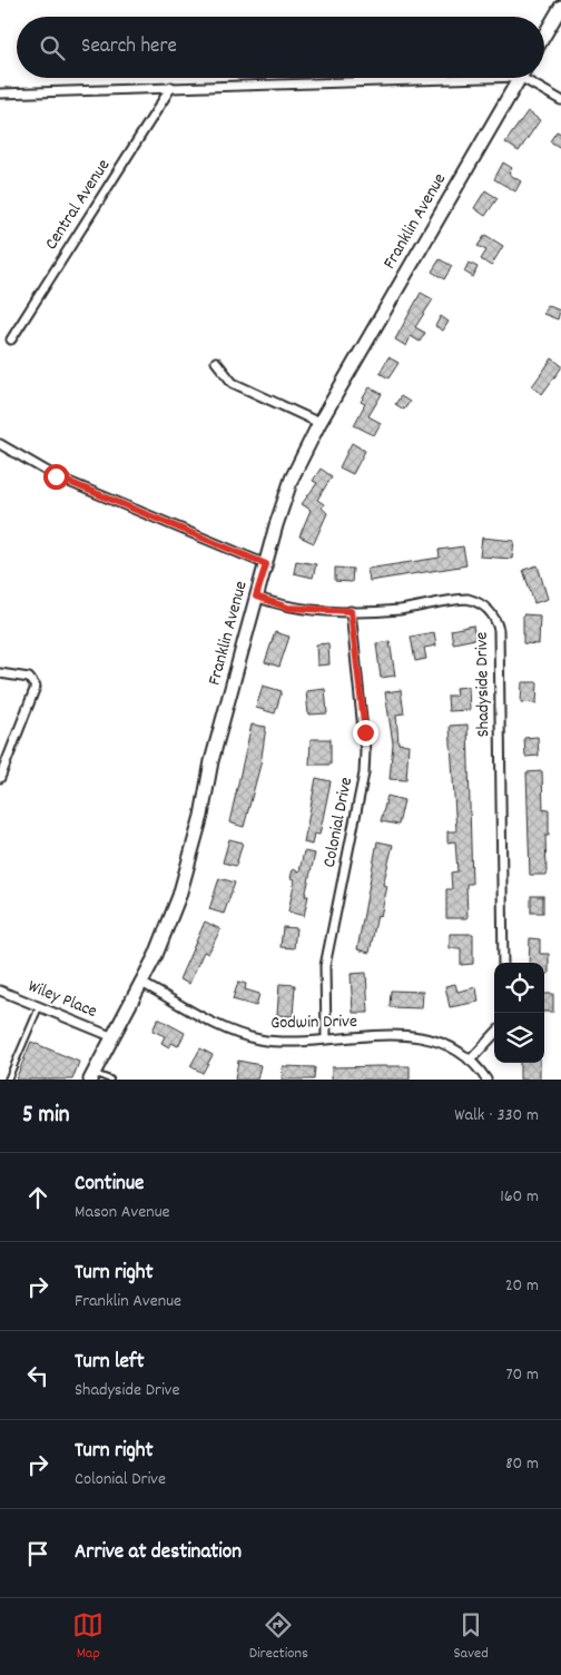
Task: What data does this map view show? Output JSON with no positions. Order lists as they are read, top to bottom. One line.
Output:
{"streets":{"main road":["Franklin Avenue"],"street":["Central Avenue","Shadyside Drive","Colonial Drive","Wiley Place","Godwin Drive"]},"crossings":[["Franklin Avenue","Shadyside Drive"],["Franklin Avenue","Wiley Place"],["Franklin Avenue","Godwin Drive"],["Shadyside Drive","Colonial Drive"],["Colonial Drive","Godwin Drive"]],"page":{"search":"Search here","heading":["5 min","Walk · 330 m"],"list":[["Continue","Mason Avenue","160 m"],["Turn right","Franklin Avenue","20 m"],["Turn left","Shadyside Drive","70 m"],["Turn right","Colonial Drive","80 m"],"Arrive at destination"],"nav":["Map","Directions","Saved"]}}
